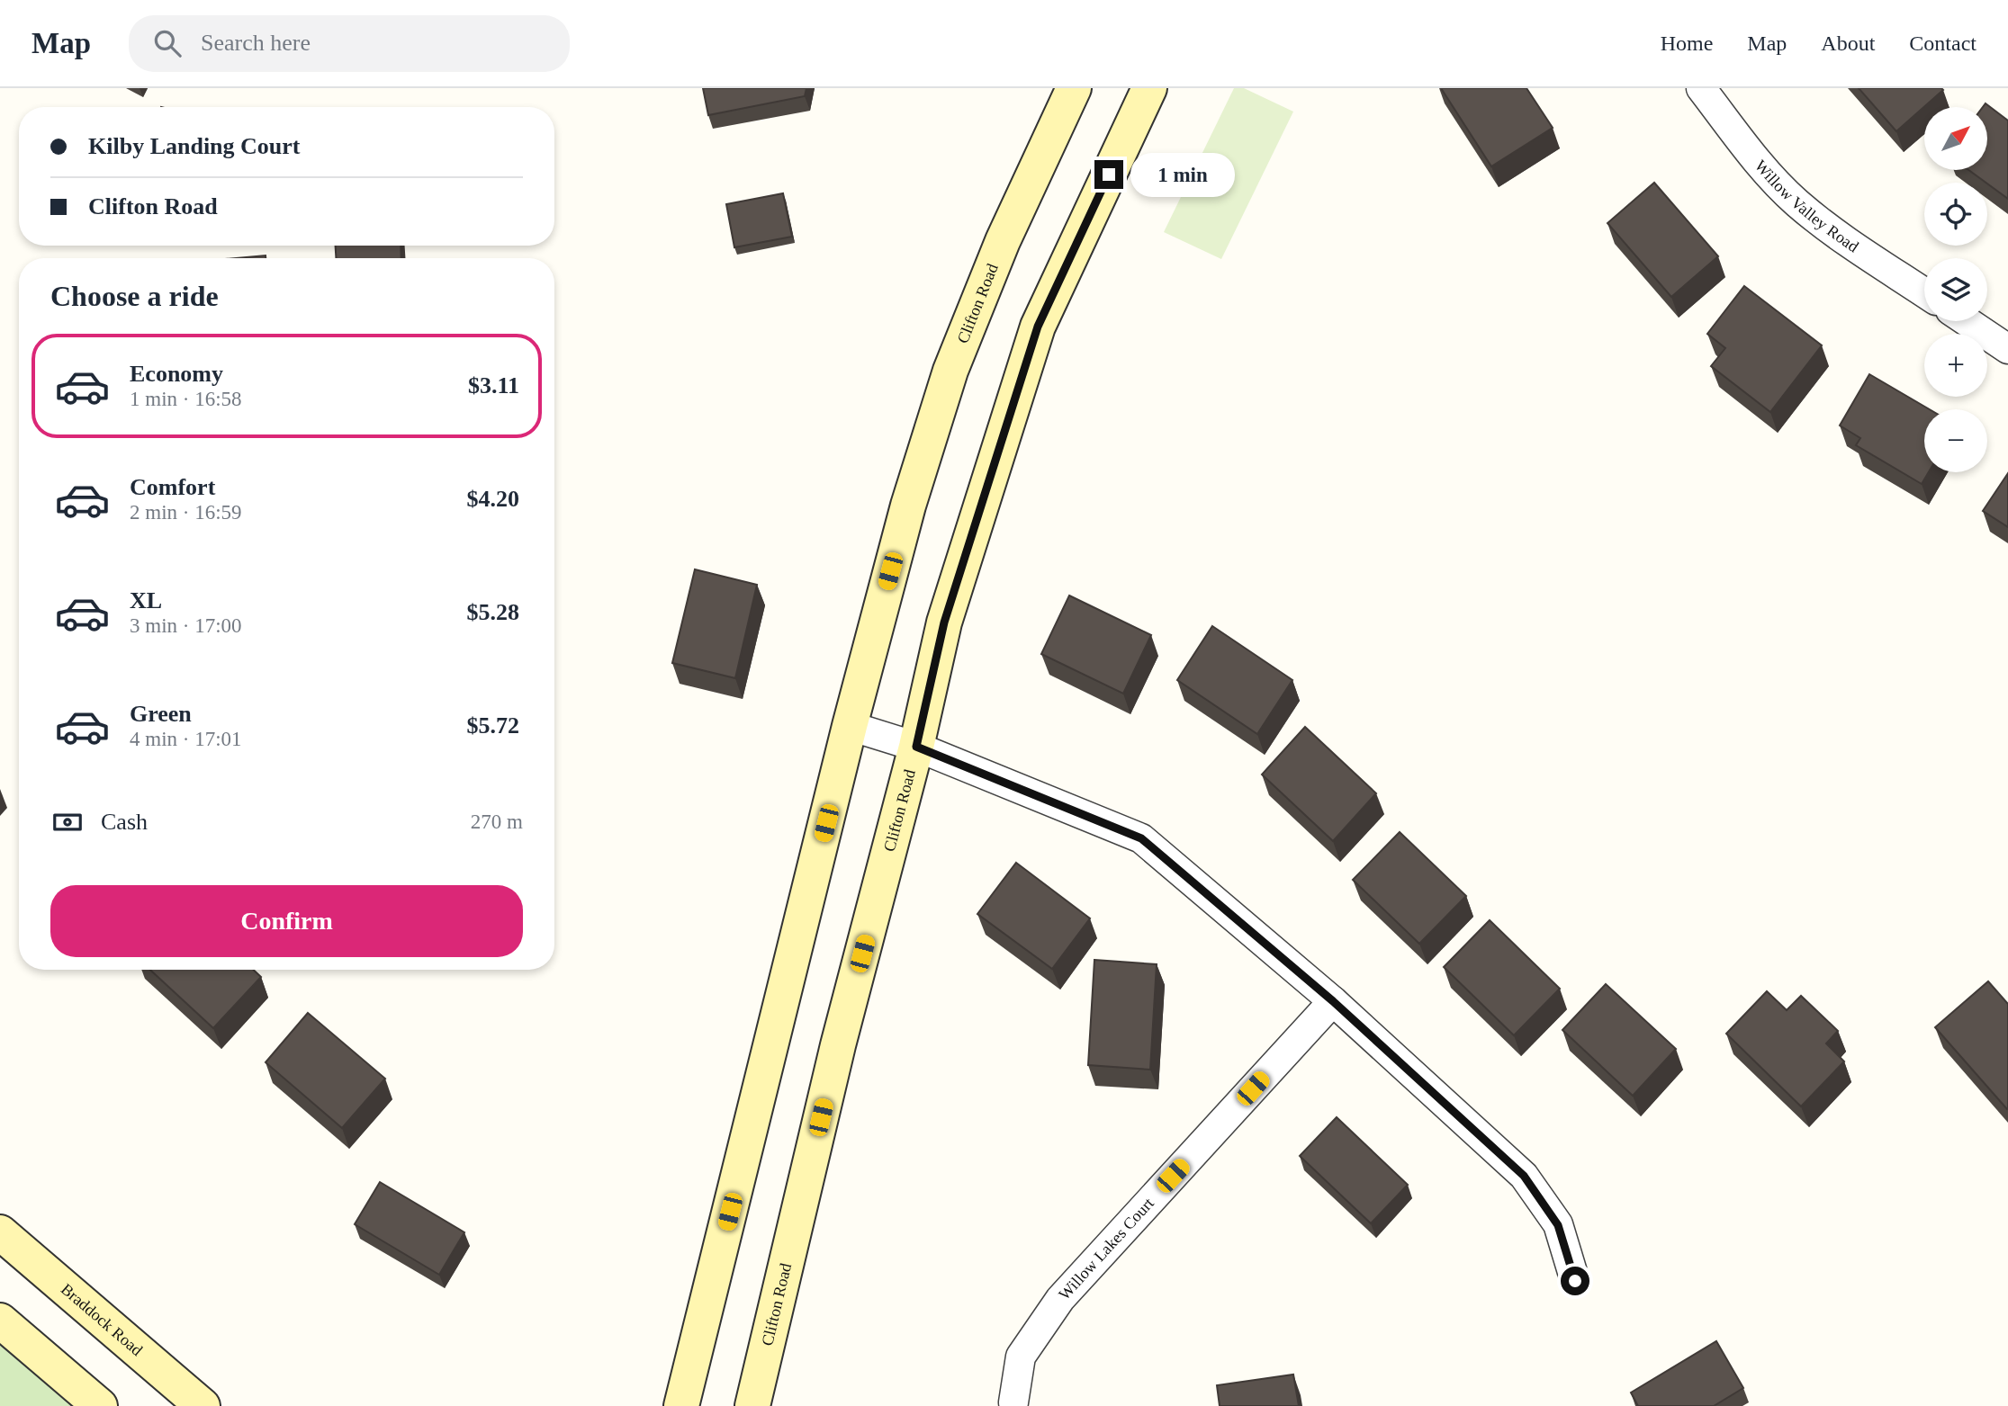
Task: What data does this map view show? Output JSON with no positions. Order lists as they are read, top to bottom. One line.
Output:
{"streets":{"main road":["Clifton Road","Braddock Road"],"street":["Willow Valley Road","Willow Lakes Court"]},"north":"top right","page":{"header":"Map","search":"Search here","nav":["Home","Map","About","Contact"],"map_buttons":["+","−"],"banner":["Kilby Landing Court","Clifton Road"],"bubble":"1 min","heading":"Choose a ride","list":[{"name":"Economy","note":"1 min · 16:58","value":"$3.11"},{"name":"Comfort","note":"2 min · 16:59","value":"$4.20"},{"name":"XL","note":"3 min · 17:00","value":"$5.28"},{"name":"Green","note":"4 min · 17:01","value":"$5.72"}],"pay":["Cash","270 m"],"buttons":"Confirm"}}
